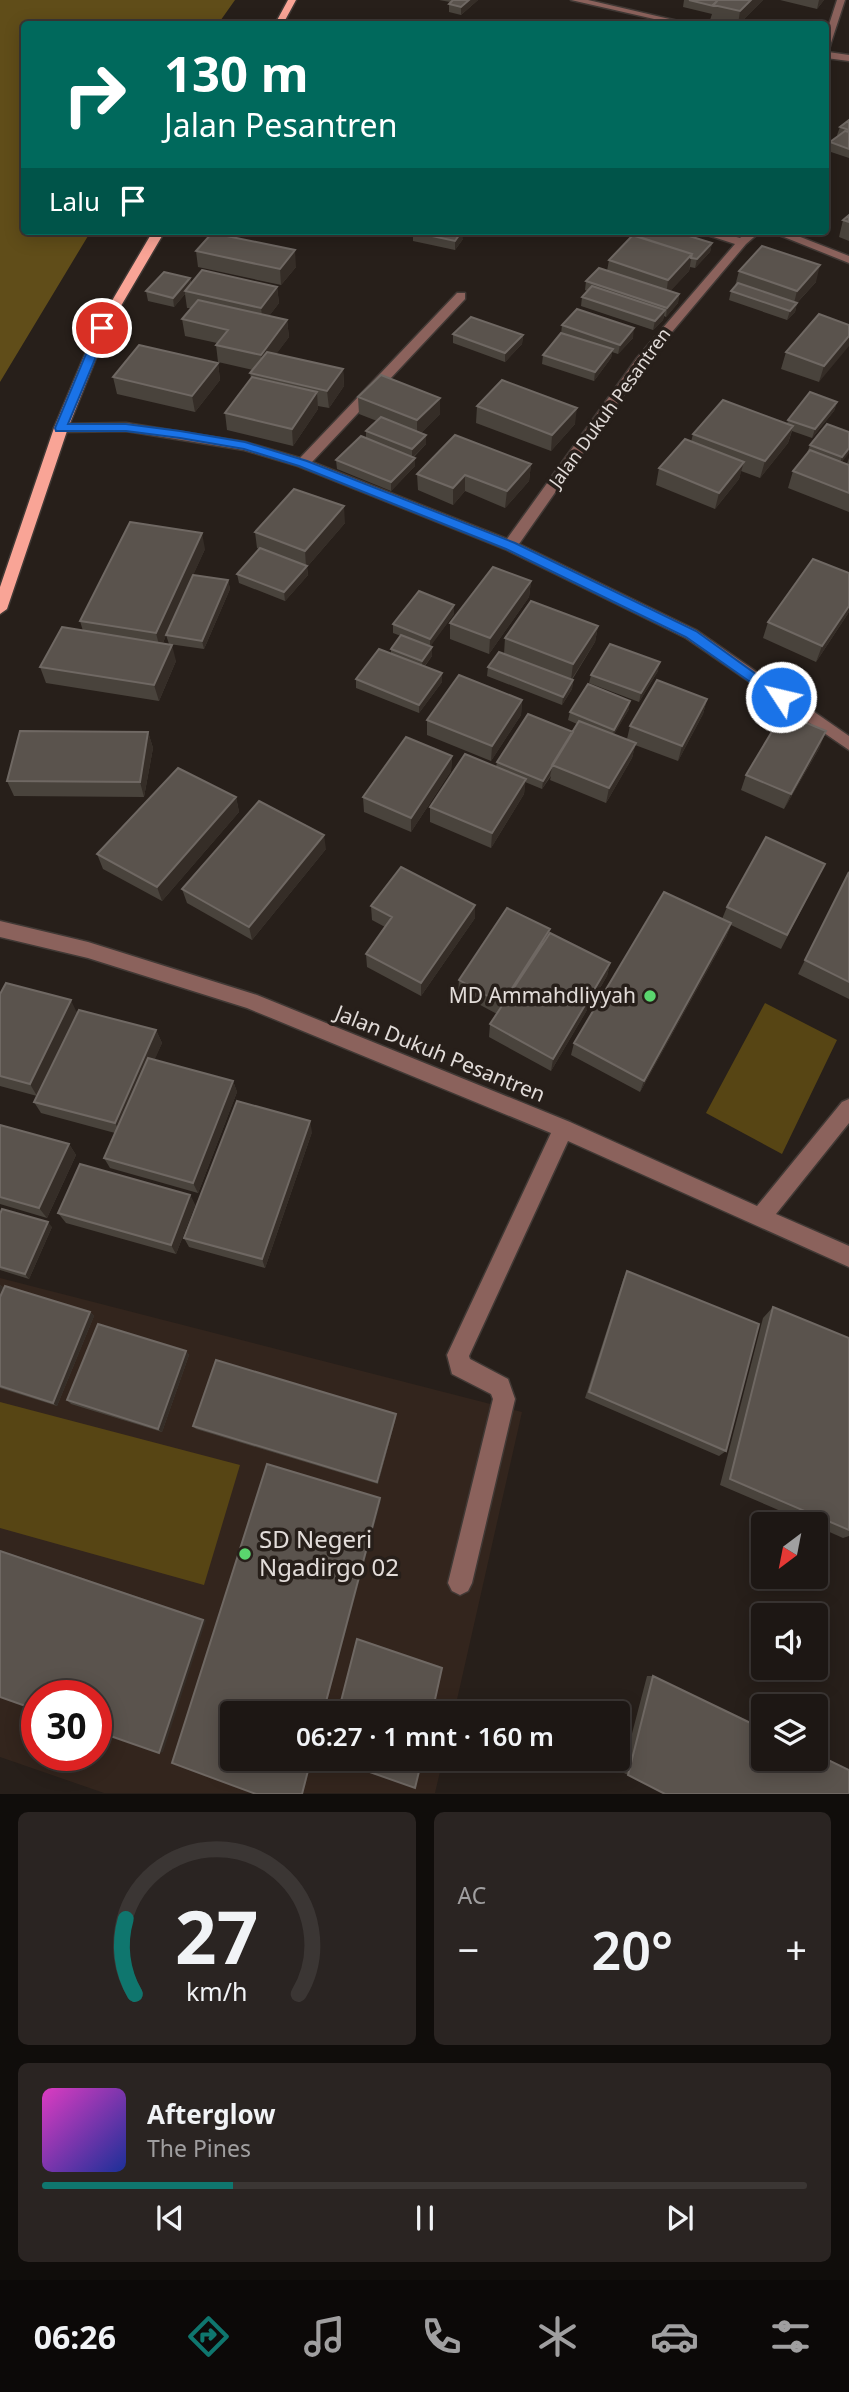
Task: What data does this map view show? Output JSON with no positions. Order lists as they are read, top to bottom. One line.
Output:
{"streets":{"street":["Jalan Dukuh Pesantren"]},"places":["MD Ammahdliyyah","SD Negeri Ngadirgo 02"],"north":"bottom left","page":{"turn":["130 m","Jalan Pesantren"],"then":"Lalu","limit":"30","trip":"06:27 · 1 mnt · 160 m","tile":"AC","heat":["−","20°","+"],"song":["Afterglow","The Pines"],"tabs":"06:26","gauge":["27","km/h"]}}
